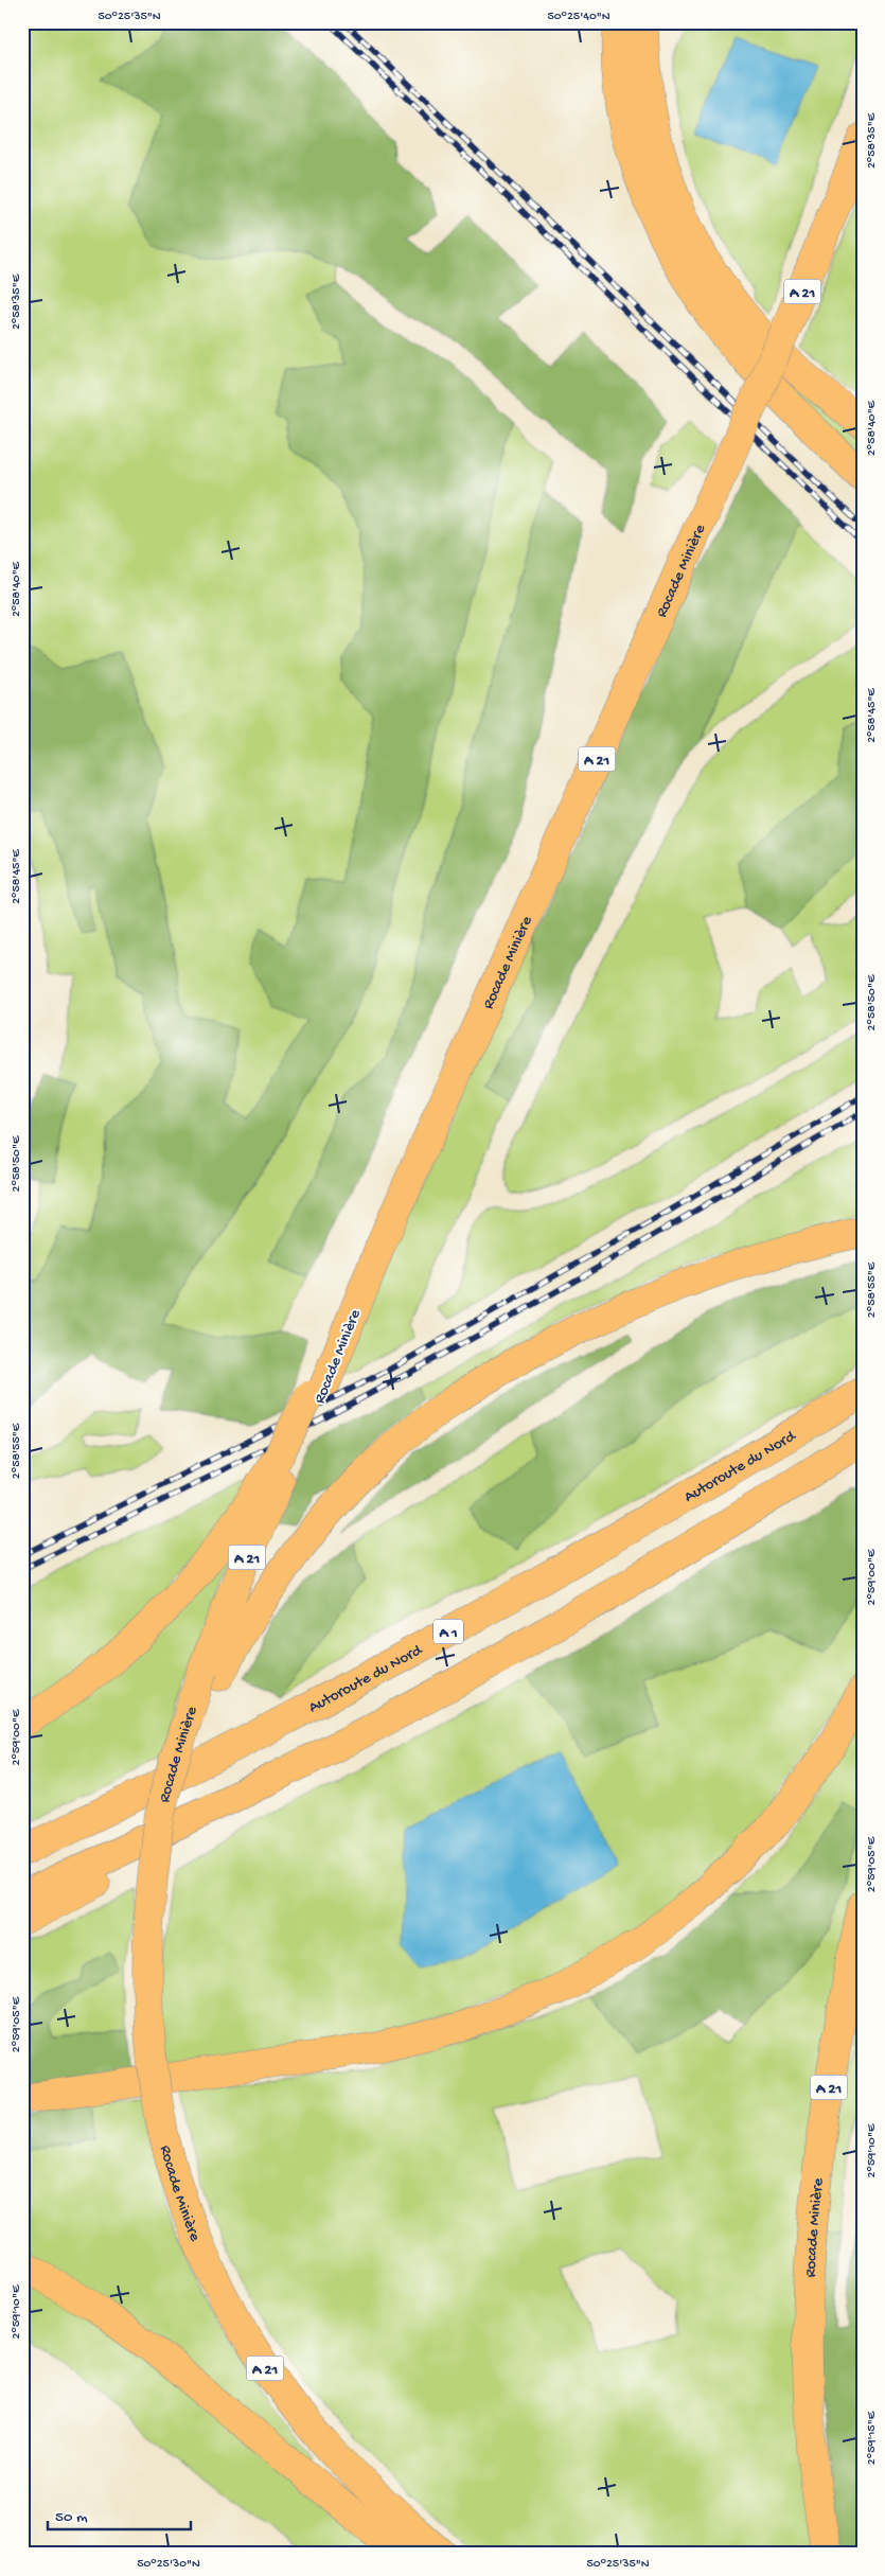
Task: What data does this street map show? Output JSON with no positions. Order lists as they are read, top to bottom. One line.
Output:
{"streets":{"highway":["A 21","Rocade Minière","Autoroute du Nord","A 1"]},"scale_bar":"50 m","coordinates":["50°25'35\"N","50°25'40\"N","2°58'35\"E","2°58'40\"E","2°58'45\"E","2°58'50\"E","2°58'55\"E","2°59'00\"E","2°59'05\"E","2°59'10\"E","2°59'15\"E","50°25'30\"N"]}
